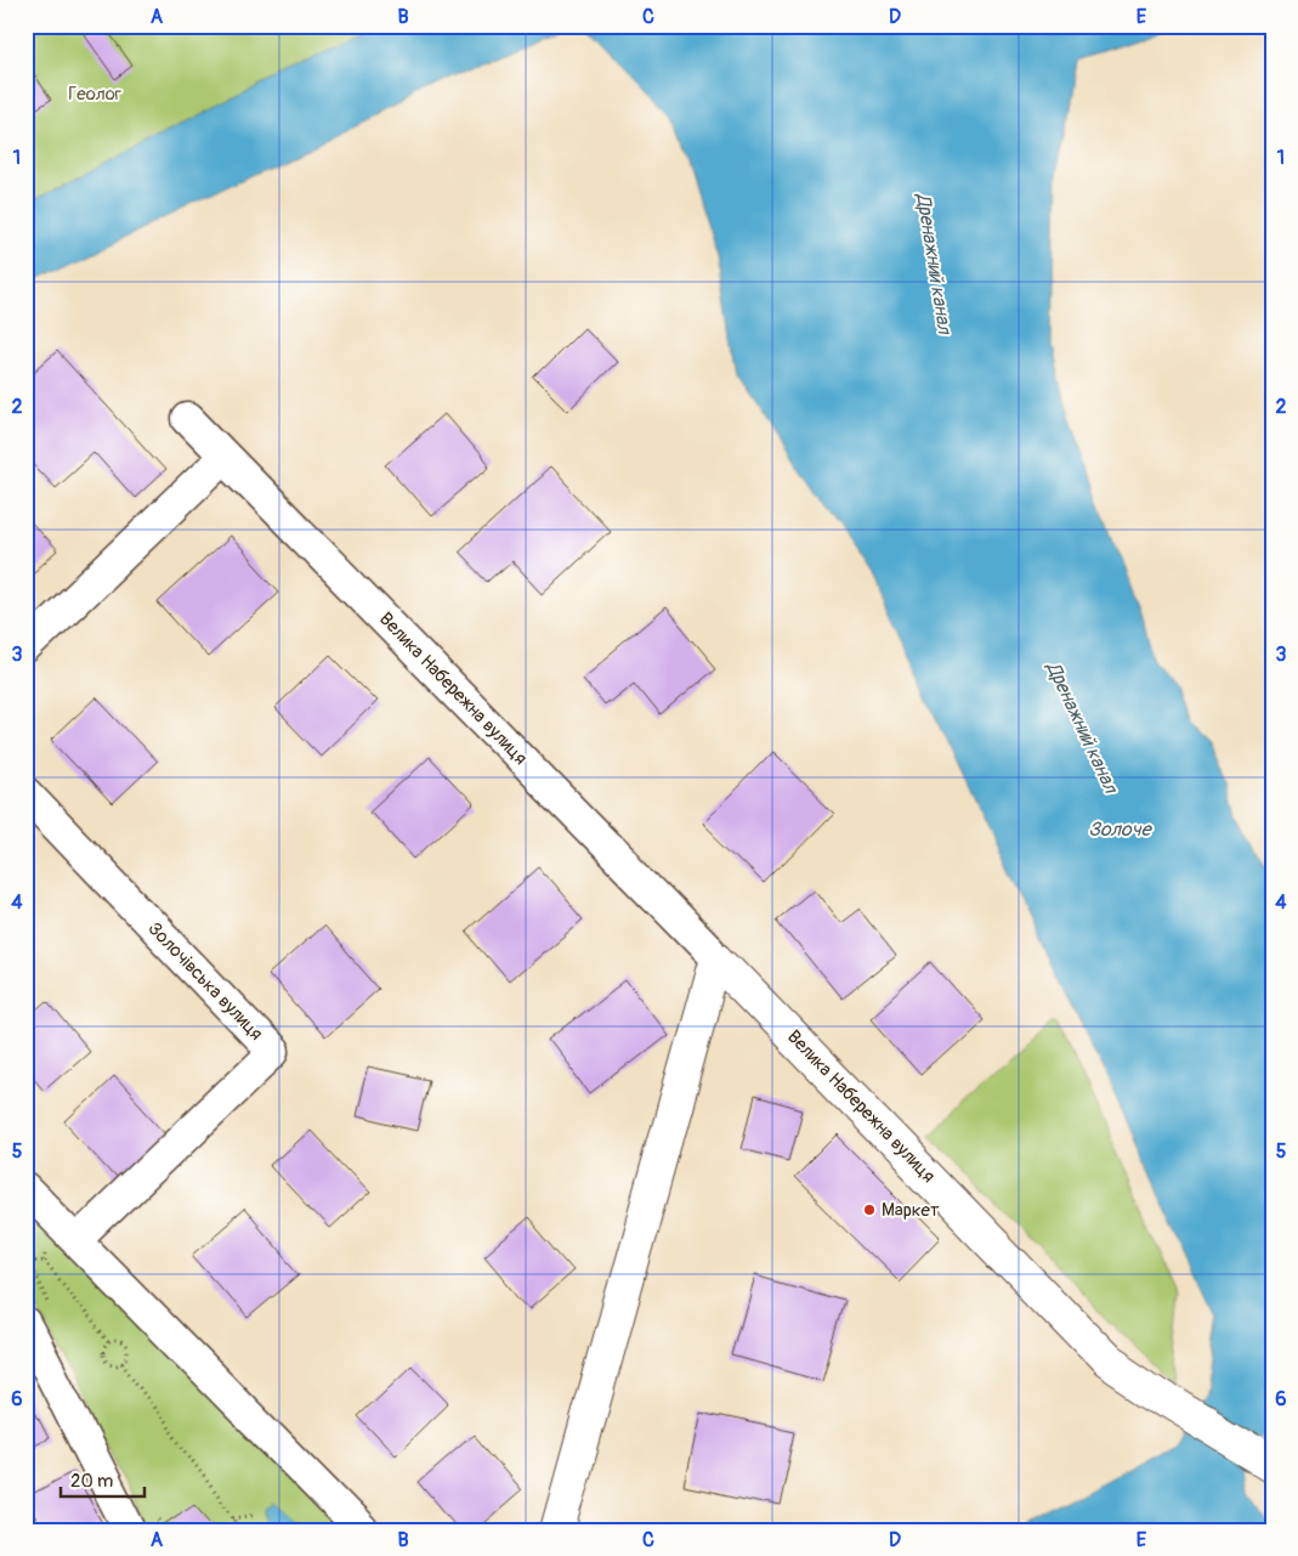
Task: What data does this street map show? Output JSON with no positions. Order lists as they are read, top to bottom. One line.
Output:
{"streets":{"street":["Велика Набережна вулиця","Золочівська вулиця"]},"water":["Дренажний канал","Золоче"],"parks":["Геолог"],"places":["Маркет"],"scale_bar":"20 m","grid":{"columns":["A","B","C","D","E"],"rows":["1","2","3","4","5","6"]}}
